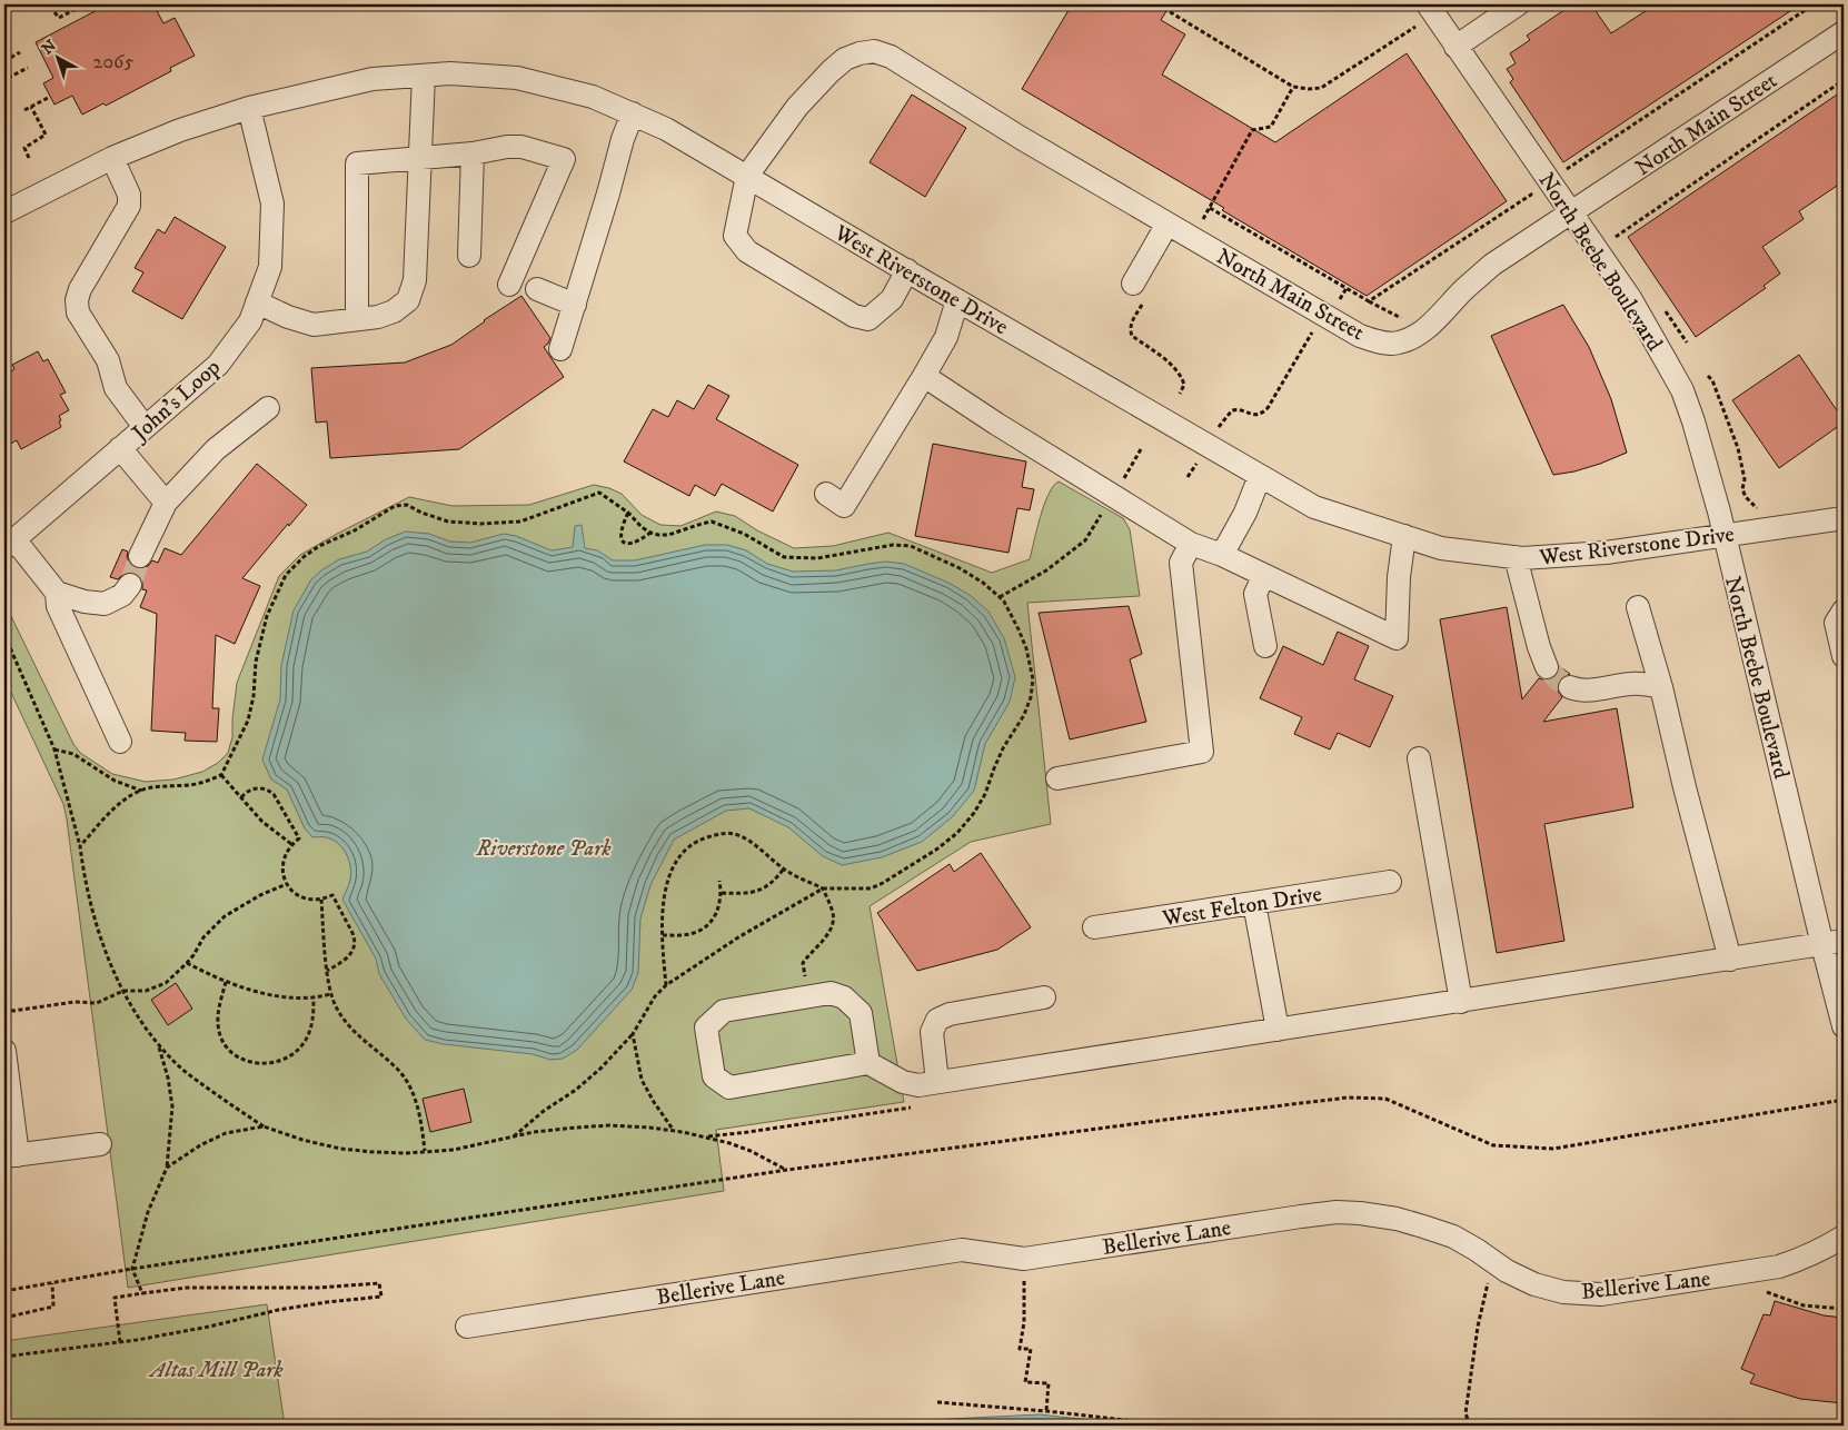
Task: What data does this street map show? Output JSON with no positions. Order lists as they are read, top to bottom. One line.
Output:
{"streets":{"street":["North Main Street","North Beebe Boulevard","West Riverstone Drive","John's Loop","West Felton Drive","Bellerive Lane"]},"crossings":[["North Main Street","North Beebe Boulevard"],["North Main Street","West Riverstone Drive"],["North Beebe Boulevard","West Riverstone Drive"],["West Riverstone Drive","John's Loop"]],"parks":["Riverstone Park","Altas Mill Park"],"house_numbers":["2065"],"north":"top left"}
